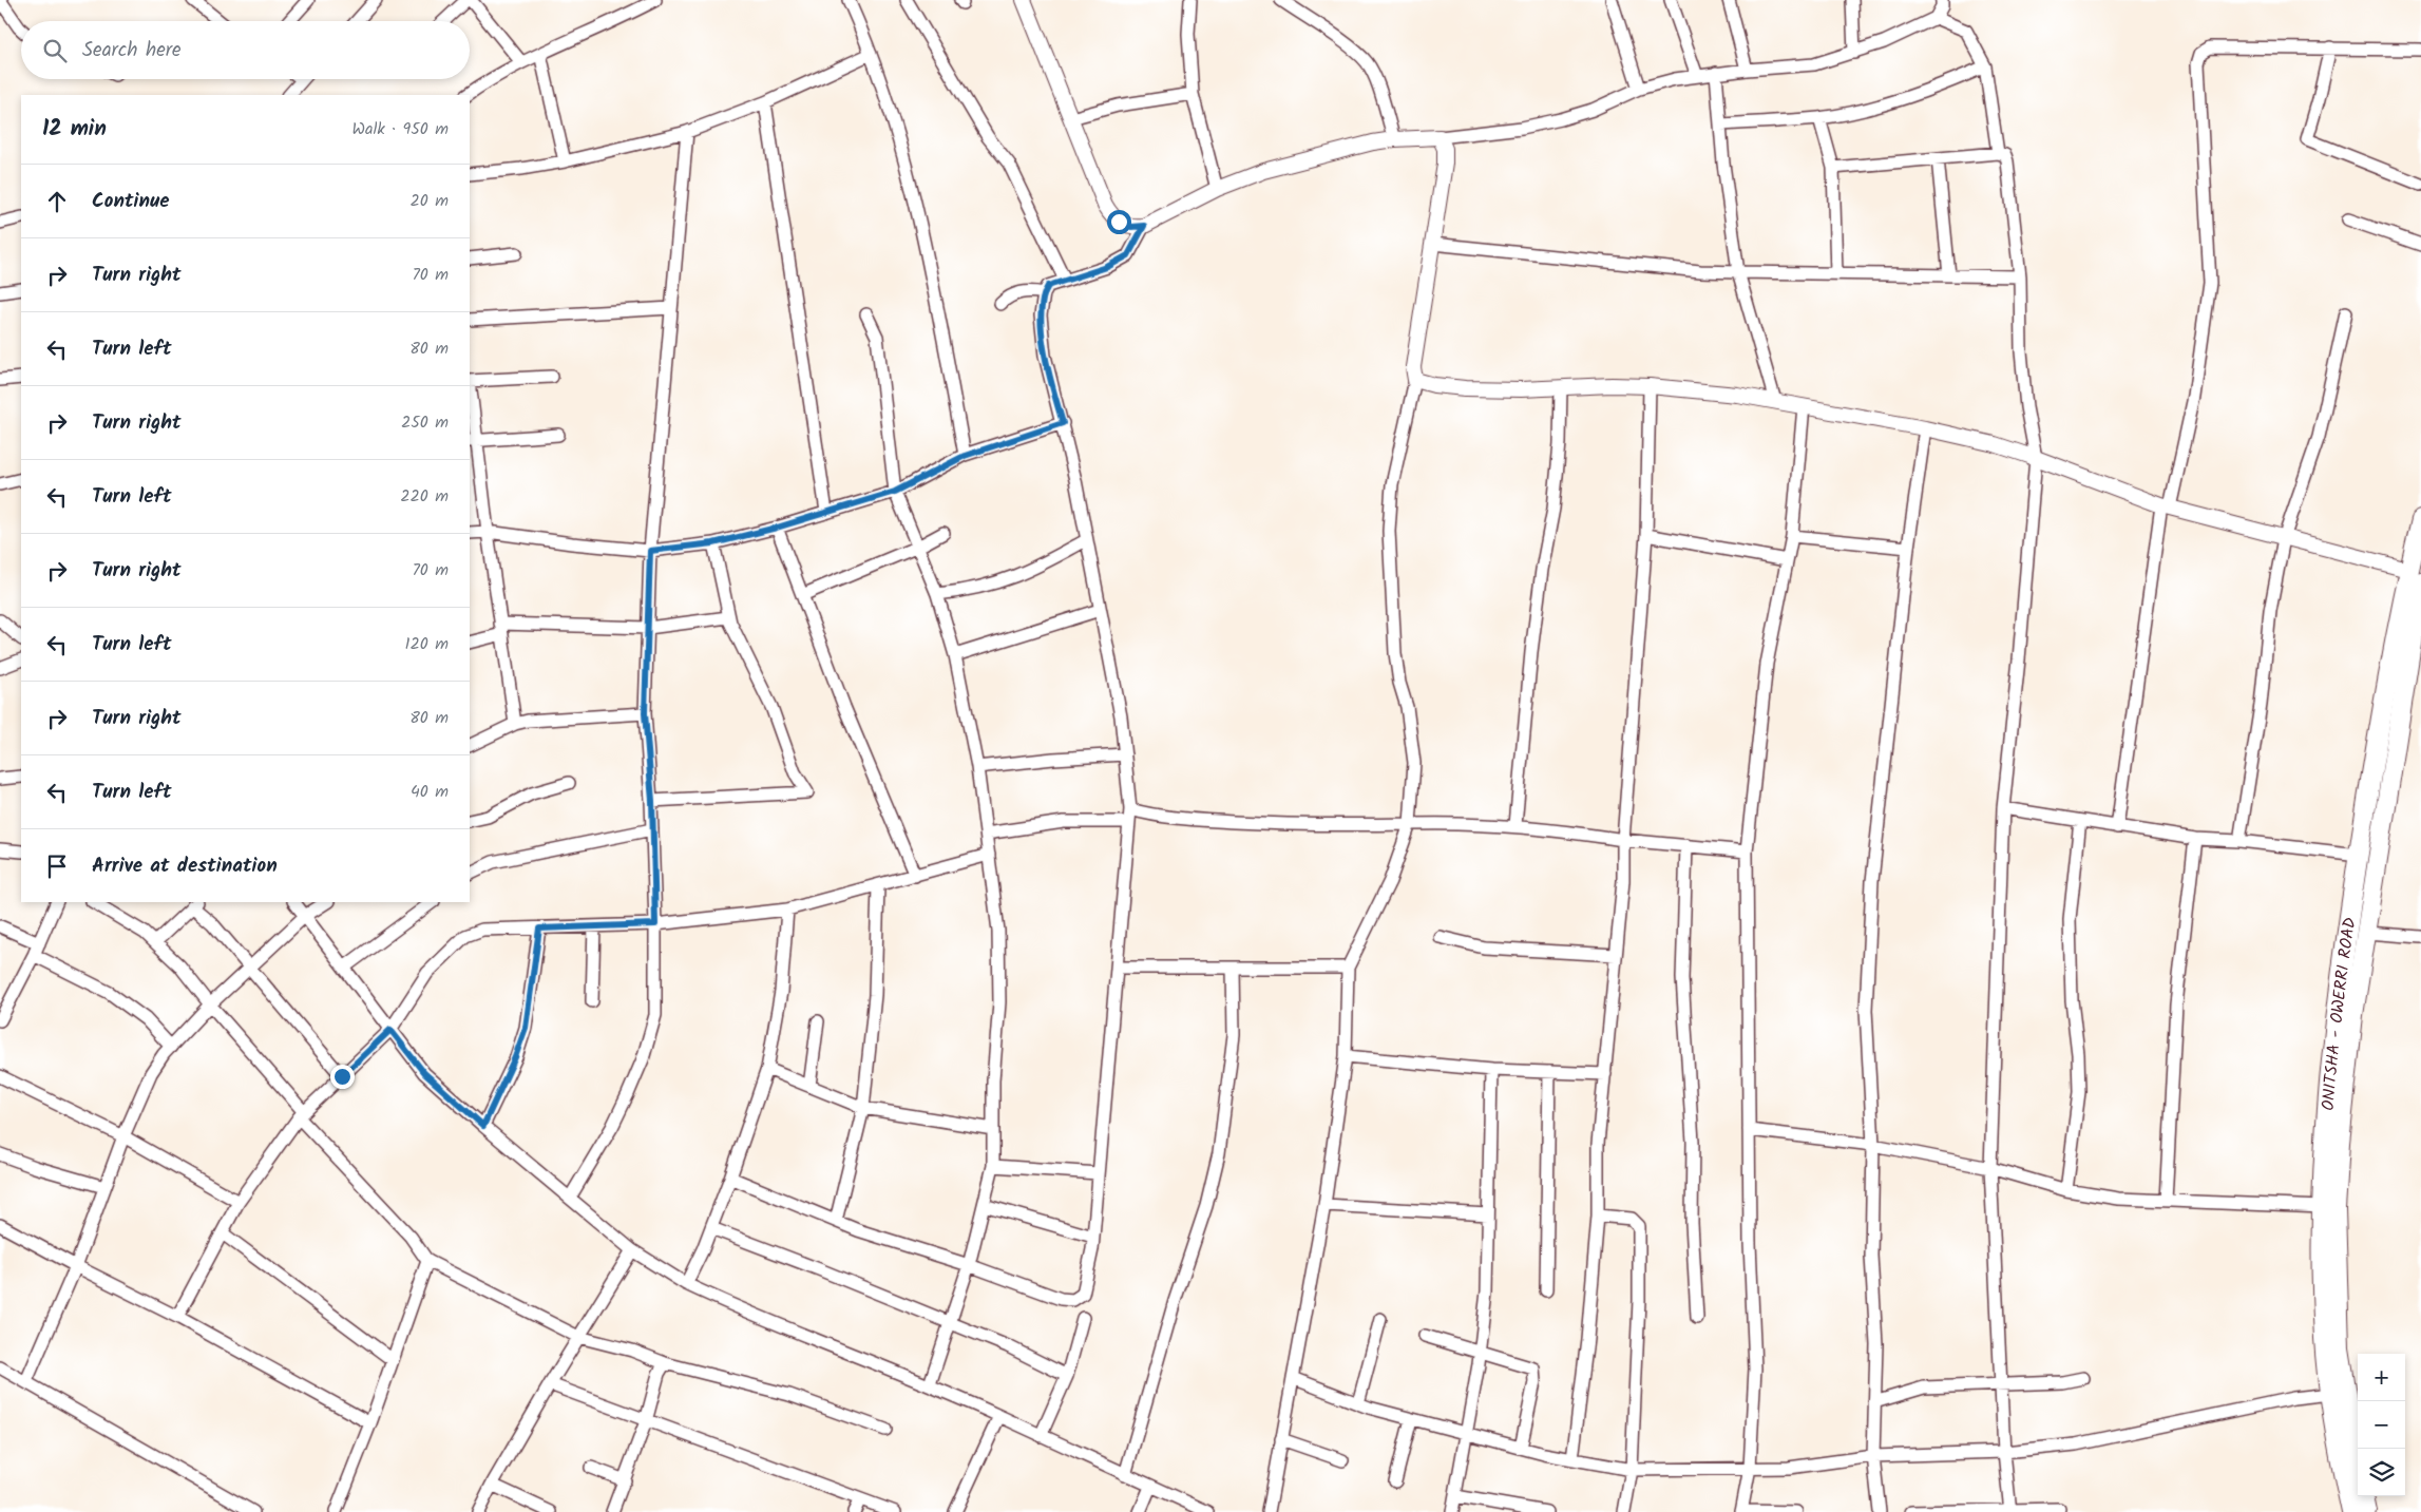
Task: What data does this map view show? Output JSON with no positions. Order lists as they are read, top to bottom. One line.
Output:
{"streets":{"highway":["ONITSHA - OWERRI ROAD"]},"page":{"search":"Search here","heading":["12 min","Walk · 950 m"],"list":[["Continue","20 m"],["Turn right","70 m"],["Turn left","80 m"],["Turn right","250 m"],["Turn left","220 m"],["Turn right","70 m"],["Turn left","120 m"],["Turn right","80 m"],["Turn left","40 m"],"Arrive at destination"],"map_buttons":["+","−"]}}
